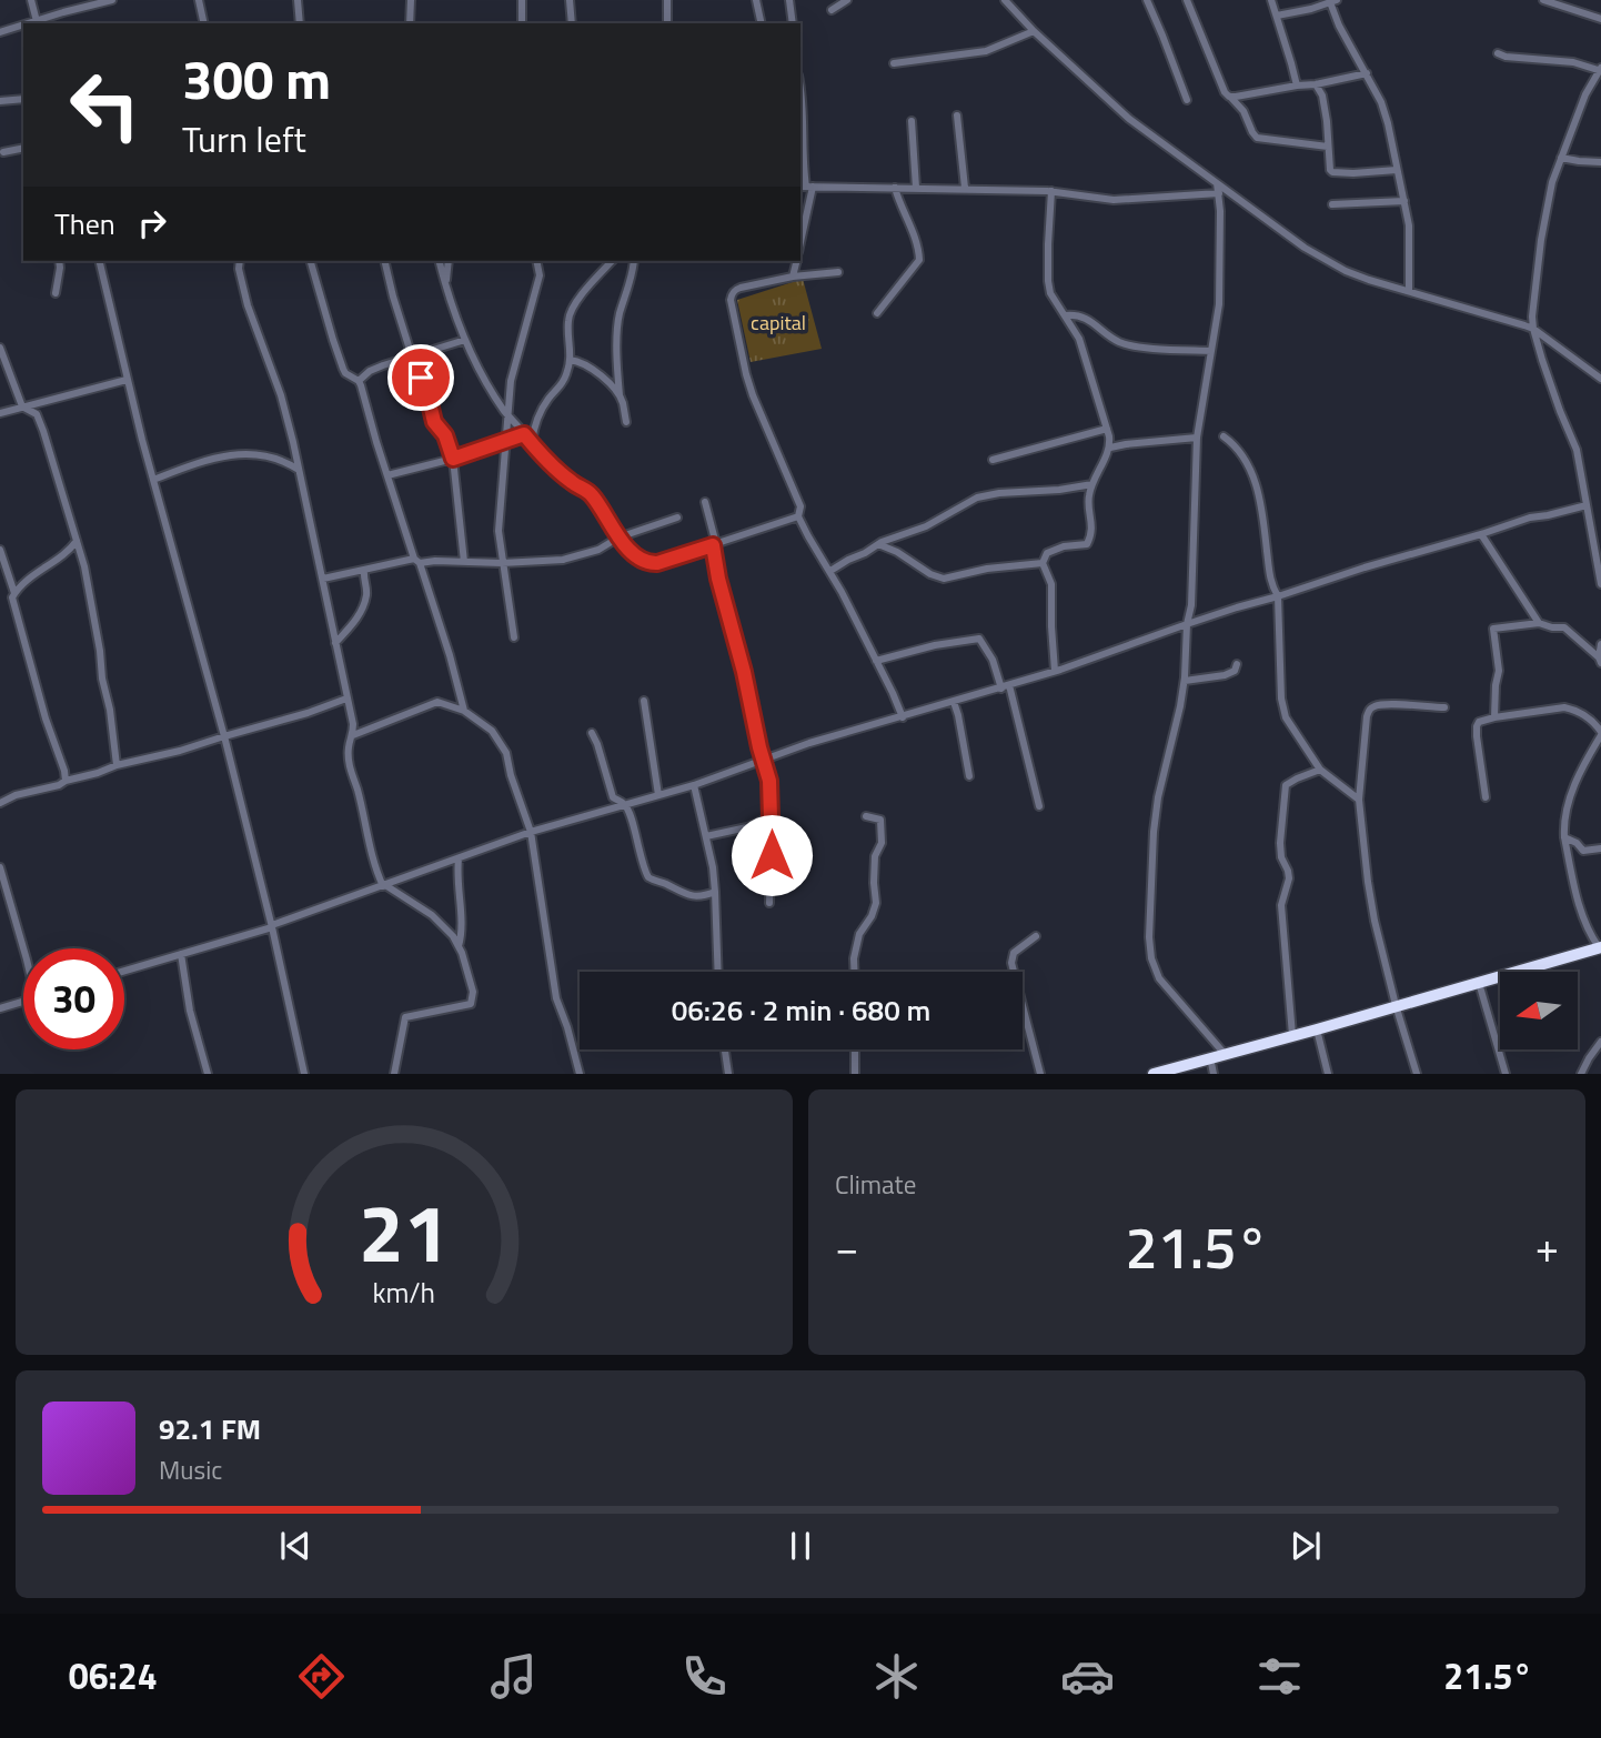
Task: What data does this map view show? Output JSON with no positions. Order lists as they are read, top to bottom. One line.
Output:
{"parks":["capital"],"north":"left","page":{"turn":["300 m","Turn left"],"then":"Then","limit":"30","trip":"06:26 · 2 min · 680 m","tile":"Climate","heat":["−","21.5°","+"],"song":["92.1 FM","Music"],"tabs":["06:24","21.5°"],"gauge":["21","km/h"]}}
